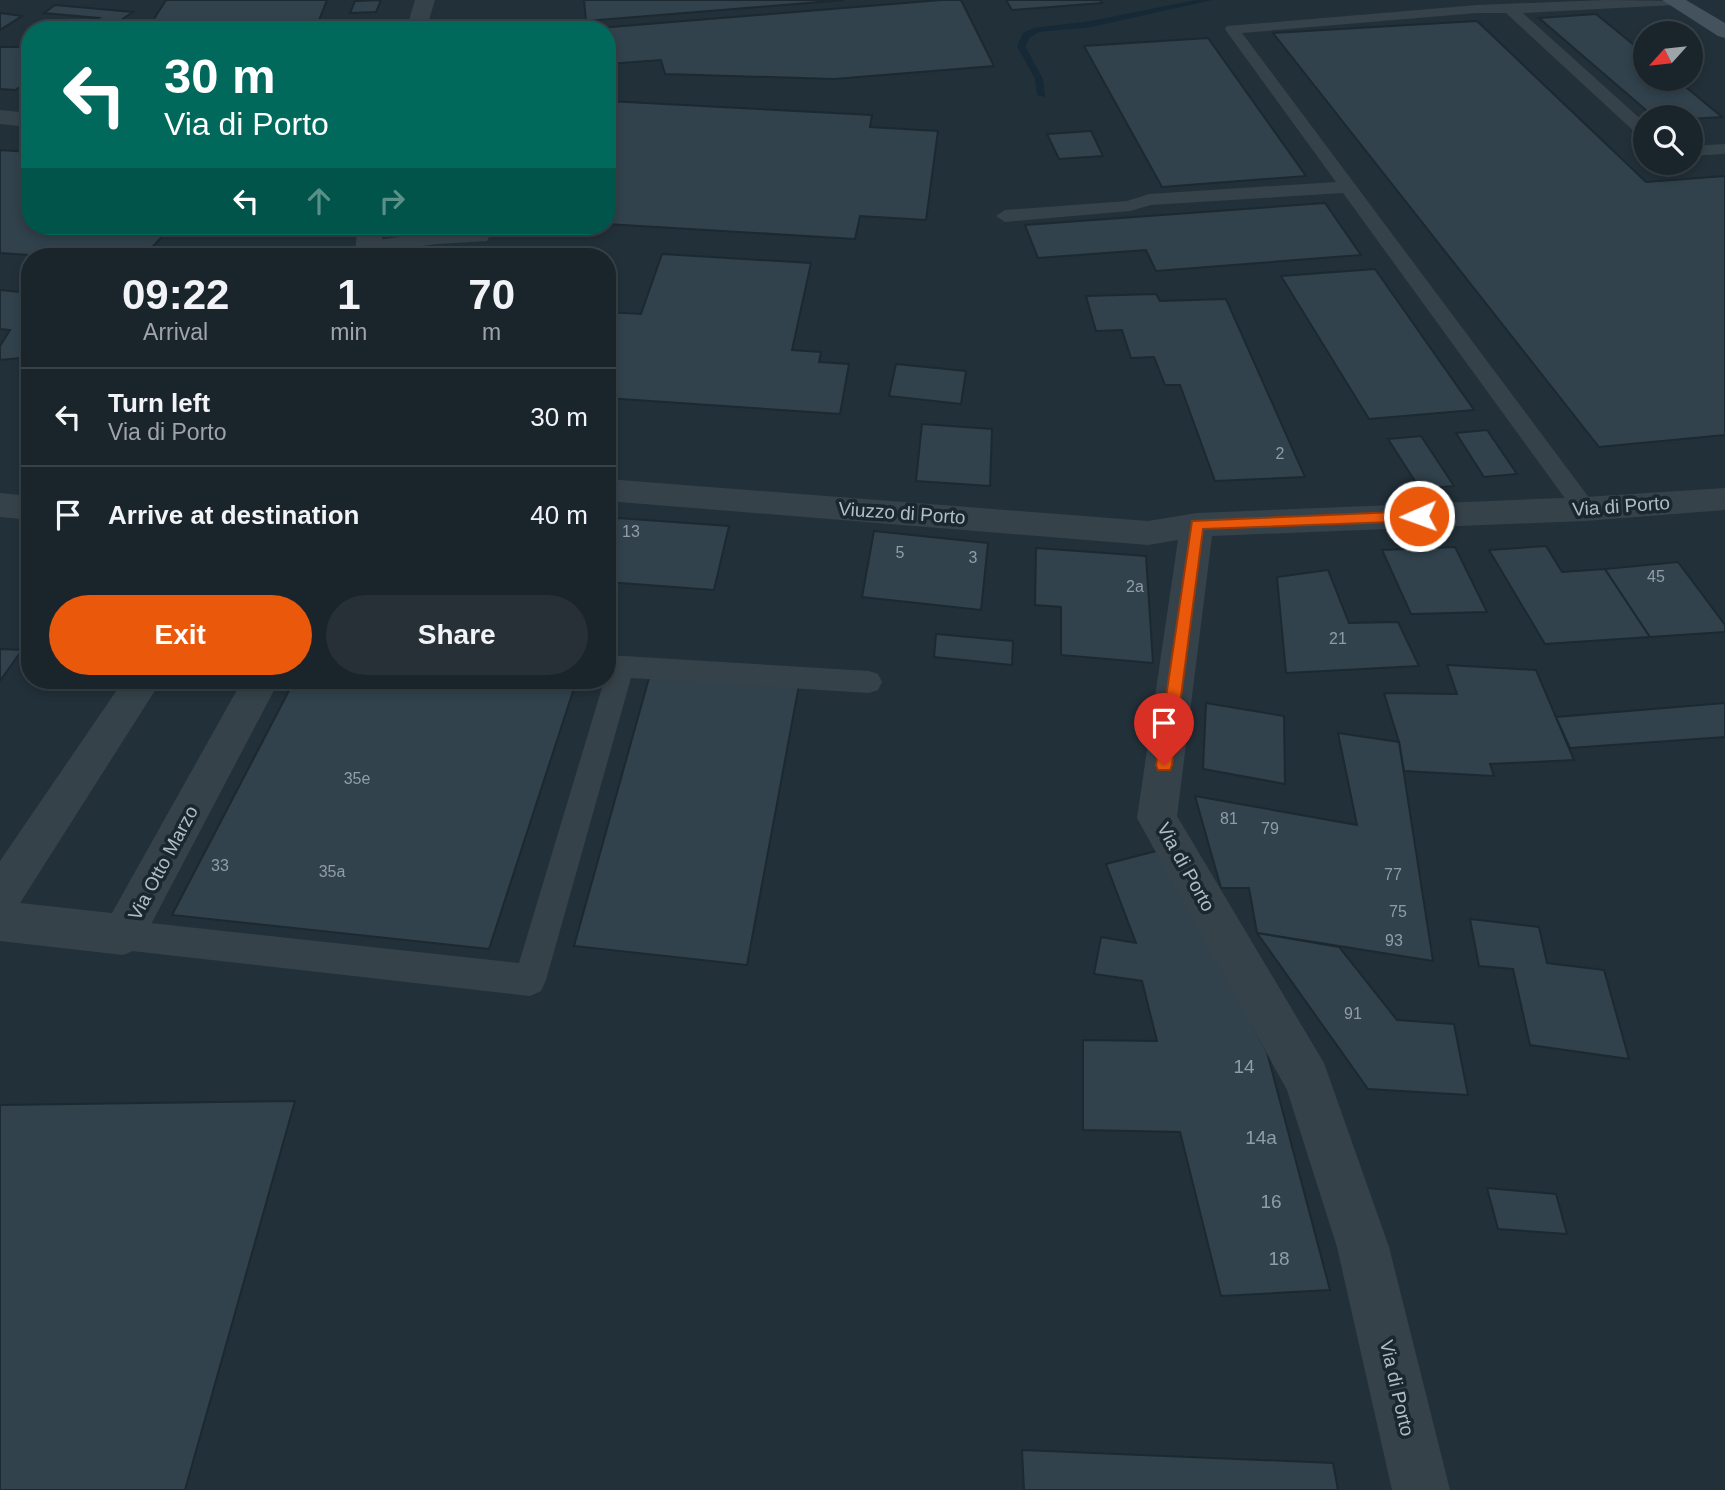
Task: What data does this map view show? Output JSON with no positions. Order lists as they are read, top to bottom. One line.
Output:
{"streets":{"street":["Via di Porto","Viuzzo di Porto","Via Otto Marzo"]},"crossings":[["Via di Porto","Viuzzo di Porto"]],"house_numbers":["2","13","5","3","45","2a","21","35e","81","79","33","35a","77","75","93","91","14","14a","16","18"],"north":"bottom left","page":{"turn":["30 m","Via di Porto"],"eta":["09:22","Arrival","1","min","70","m"],"list":[{"name":"Turn left","note":"Via di Porto","value":"30 m"},{"name":"Arrive at destination","value":"40 m"}],"buttons":["Exit","Share"]}}
